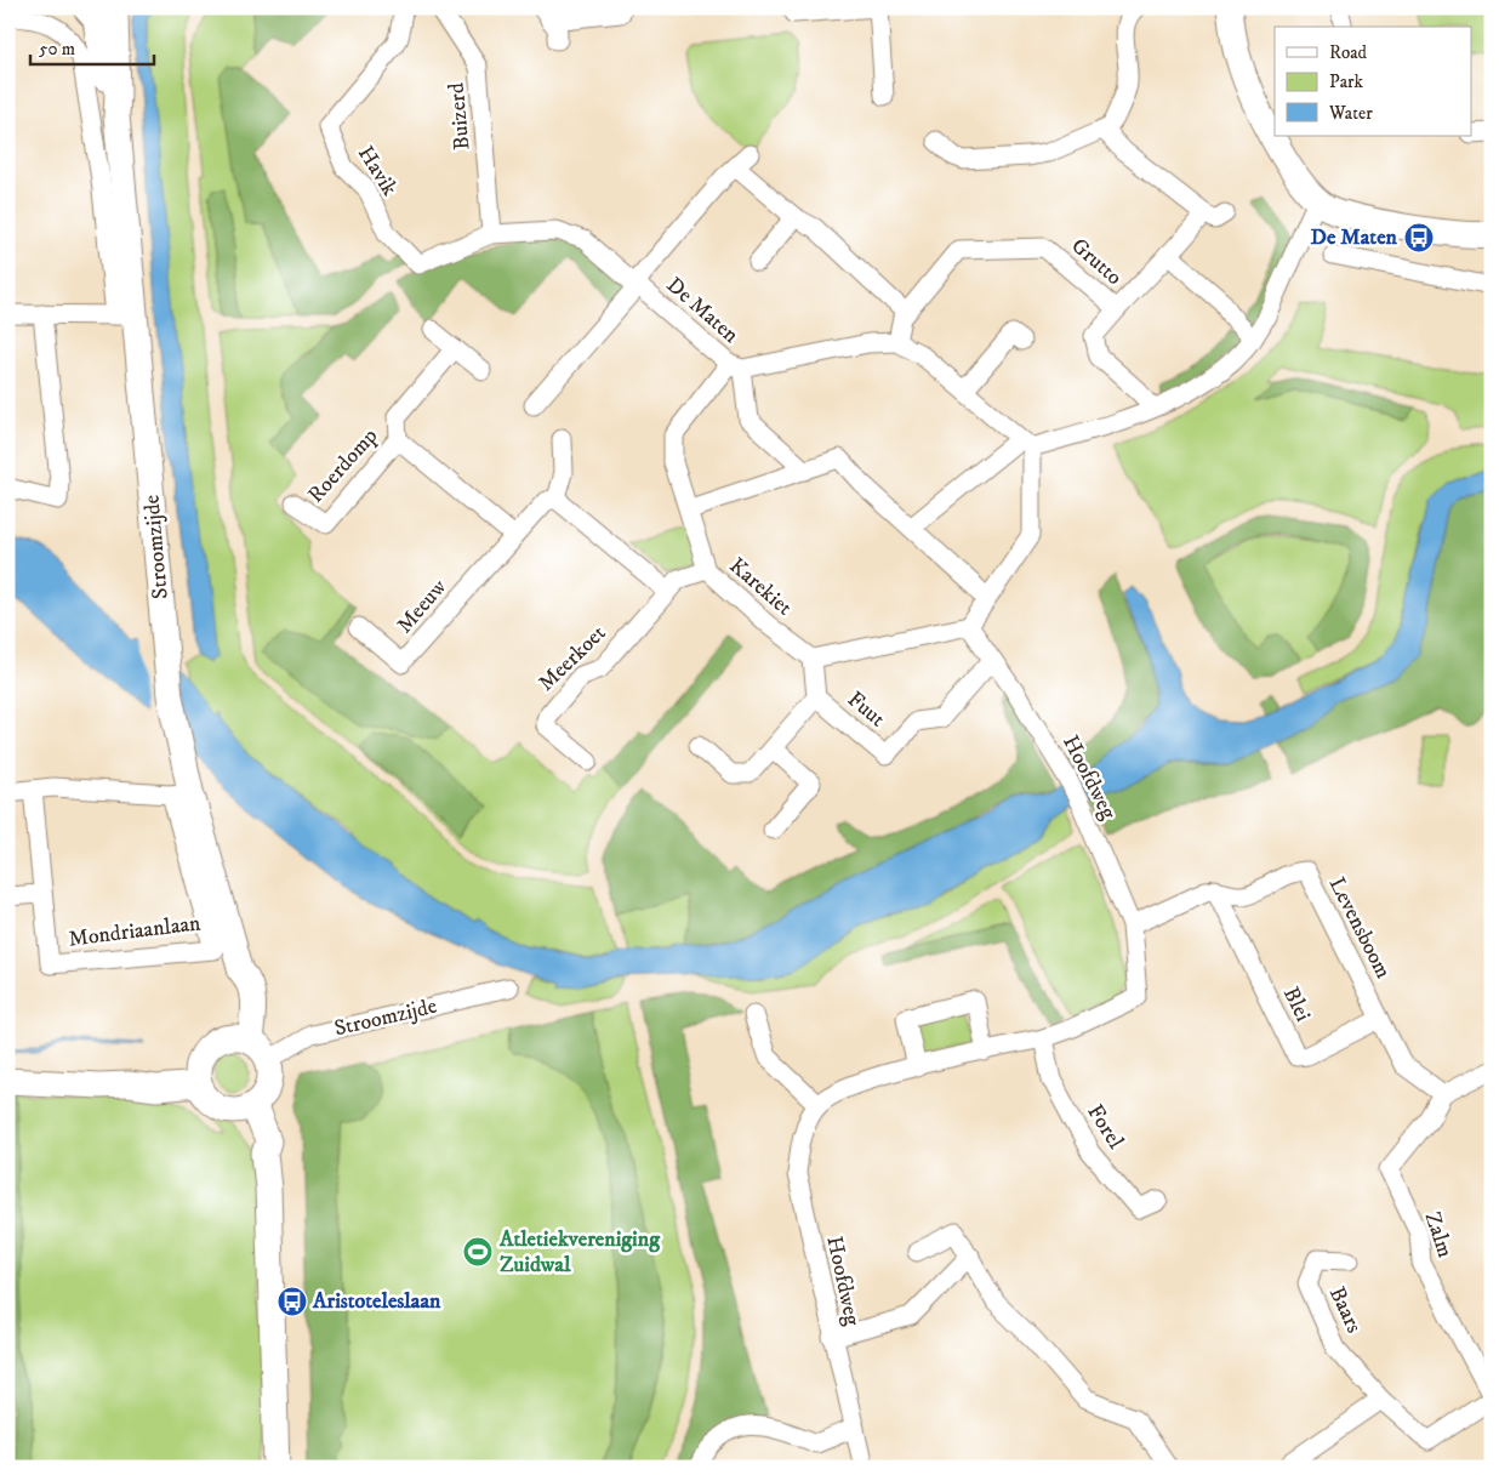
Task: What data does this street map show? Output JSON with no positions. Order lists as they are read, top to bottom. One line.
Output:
{"streets":{"street":["Buizerd","Havik","Grutto","De Maten","Roerdomp","Stroomzijde","Karekiet","Meeuw","Meerkoet","Fuut","Hoofdweg","Levensboom","Mondriaanlaan","Blei","Forel","Zalm","Baars"]},"crossings":[["Buizerd","De Maten"],["Havik","De Maten"],["Grutto","De Maten"],["De Maten","Karekiet"],["Stroomzijde","Mondriaanlaan"],["Karekiet","Meerkoet"],["Karekiet","Fuut"],["Fuut","Hoofdweg"],["Hoofdweg","Forel"],["Levensboom","Blei"],["Levensboom","Zalm"]],"places":{"bus stop":["De Maten","Aristoteleslaan"],"sports":["Atletiekvereniging Zuidwal"]},"legend":["Road","Park","Water"],"scale_bar":"50 m"}
